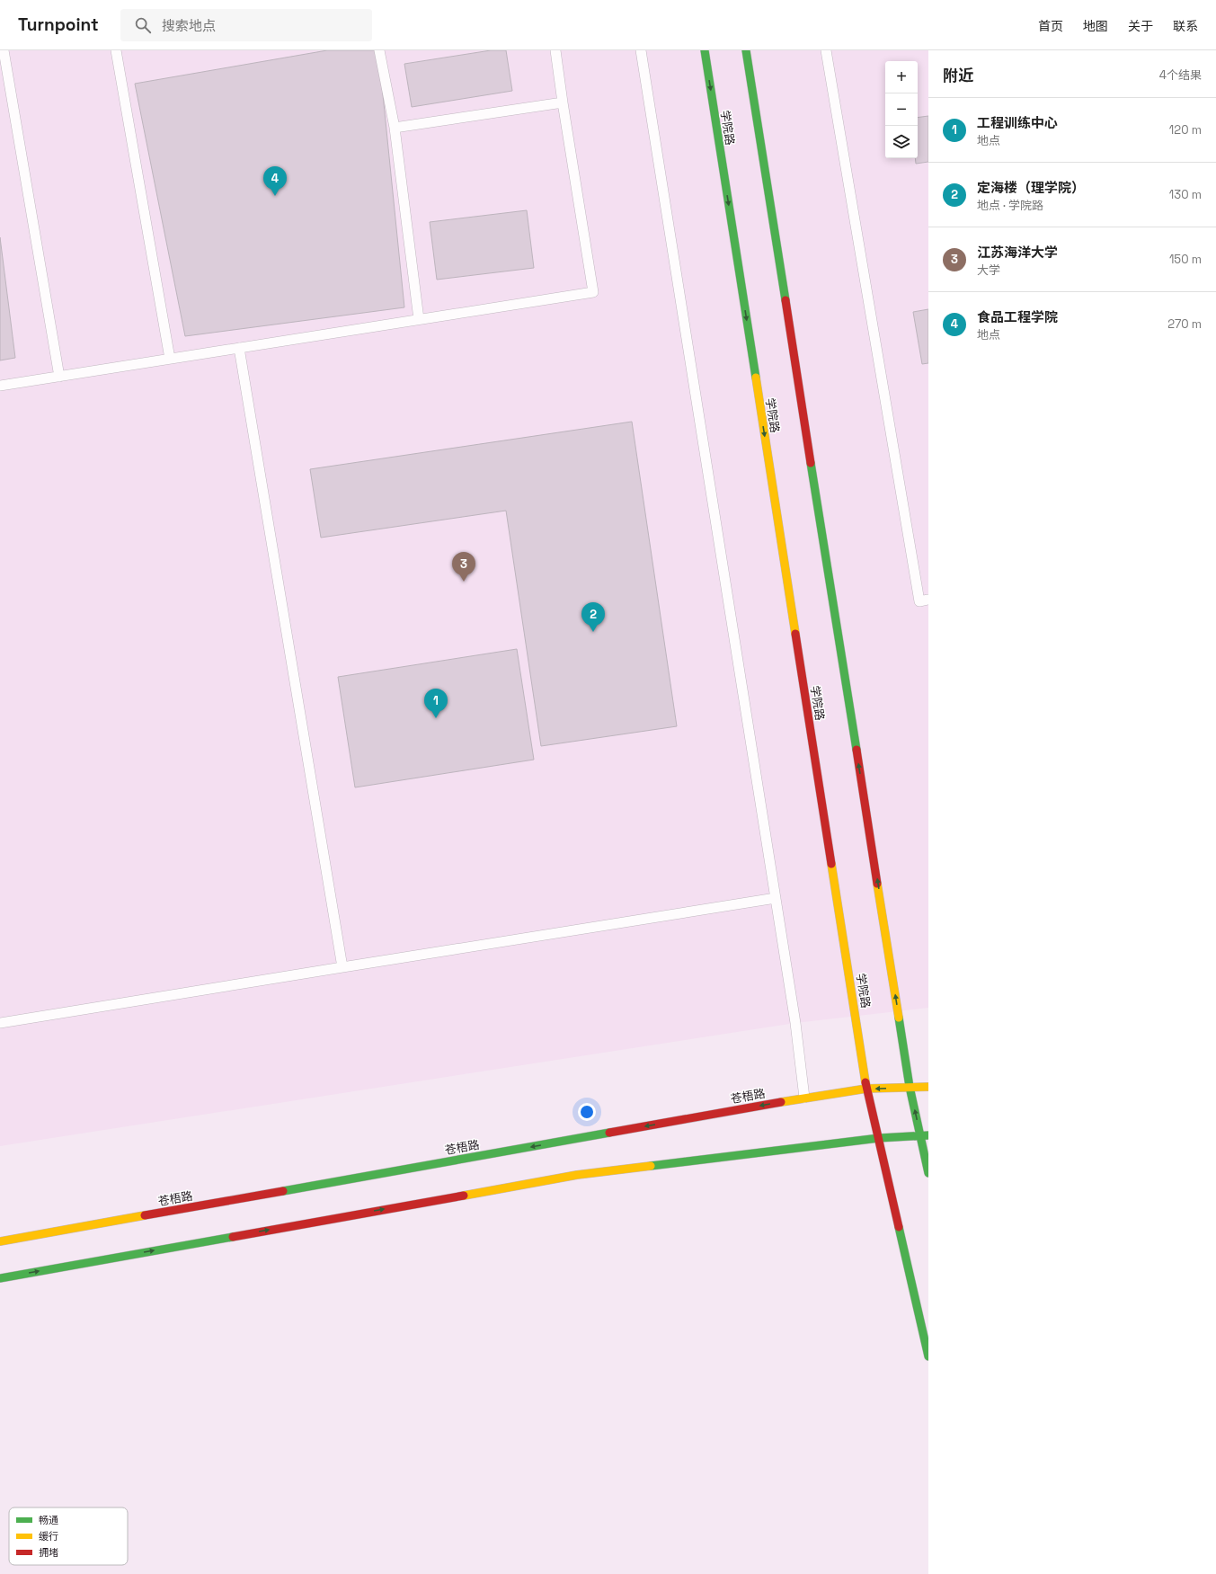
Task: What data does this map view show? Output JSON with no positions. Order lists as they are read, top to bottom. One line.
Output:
{"streets":{"main road":["学院路","苍梧路"]},"crossings":[["学院路","苍梧路"]],"legend":["畅通","缓行","拥堵"],"page":{"header":"Turnpoint","search":"搜索地点","nav":["首页","地图","关于","联系"],"heading":["附近","4个结果"],"map_buttons":["+","−"],"list":[{"mark":"1","name":"工程训练中心","note":"地点","value":"120 m"},{"mark":"2","name":"定海楼（理学院）","note":"地点 · 学院路","value":"130 m"},{"mark":"3","name":"江苏海洋大学","note":"大学","value":"150 m"},{"mark":"4","name":"食品工程学院","note":"地点","value":"270 m"}],"pins":["4","3","2","1"]}}
